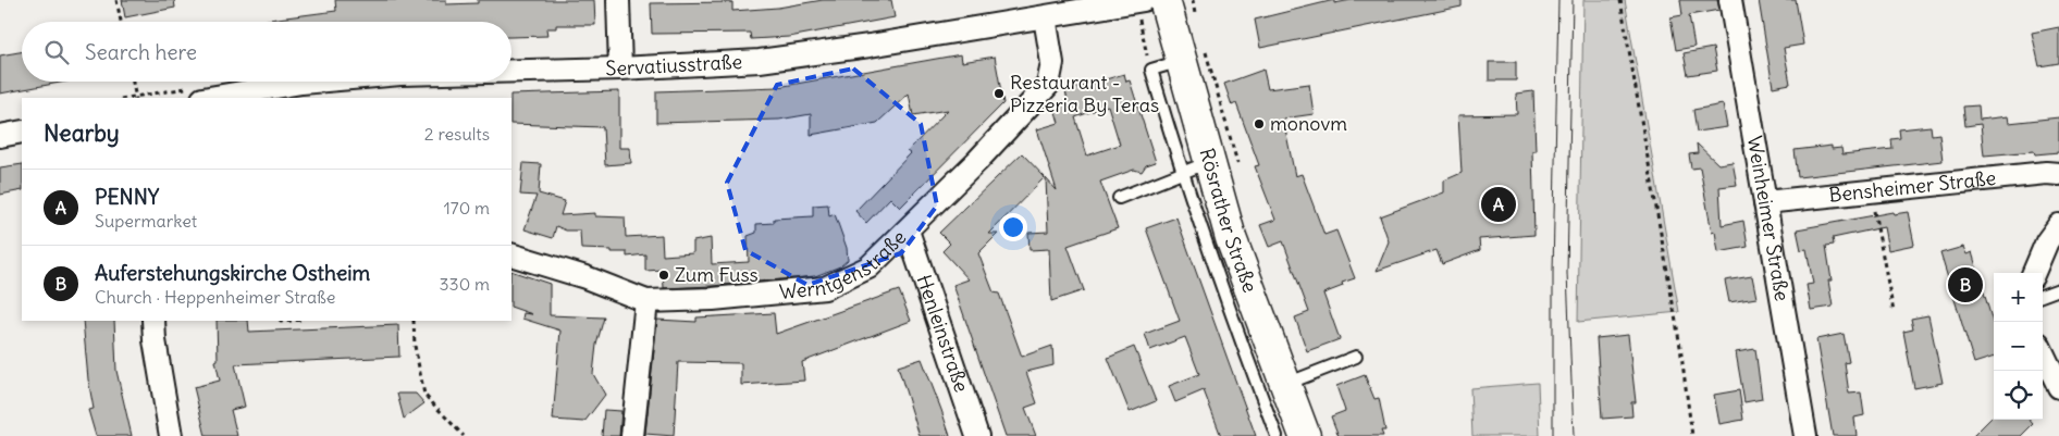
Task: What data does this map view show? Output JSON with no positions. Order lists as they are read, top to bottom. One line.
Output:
{"streets":{"main road":["Rösrather Straße"],"street":["Servatiusstraße","Bensheimer Straße","Weinheimer Straße","Werntgenstraße","Henleinstraße"]},"crossings":[["Servatiusstraße","Rösrather Straße"],["Servatiusstraße","Werntgenstraße"],["Bensheimer Straße","Weinheimer Straße"],["Werntgenstraße","Henleinstraße"]],"places":["Restaurant - Pizzeria By Teras","monovm","Zum Fuss"],"page":{"search":"Search here","heading":["Nearby","2 results"],"list":[{"mark":"A","name":"PENNY","note":"Supermarket","value":"170 m"},{"mark":"B","name":"Auferstehungskirche Ostheim","note":"Church · Heppenheimer Straße","value":"330 m"}],"pins":["A","B"],"map_buttons":["+","−"]}}
